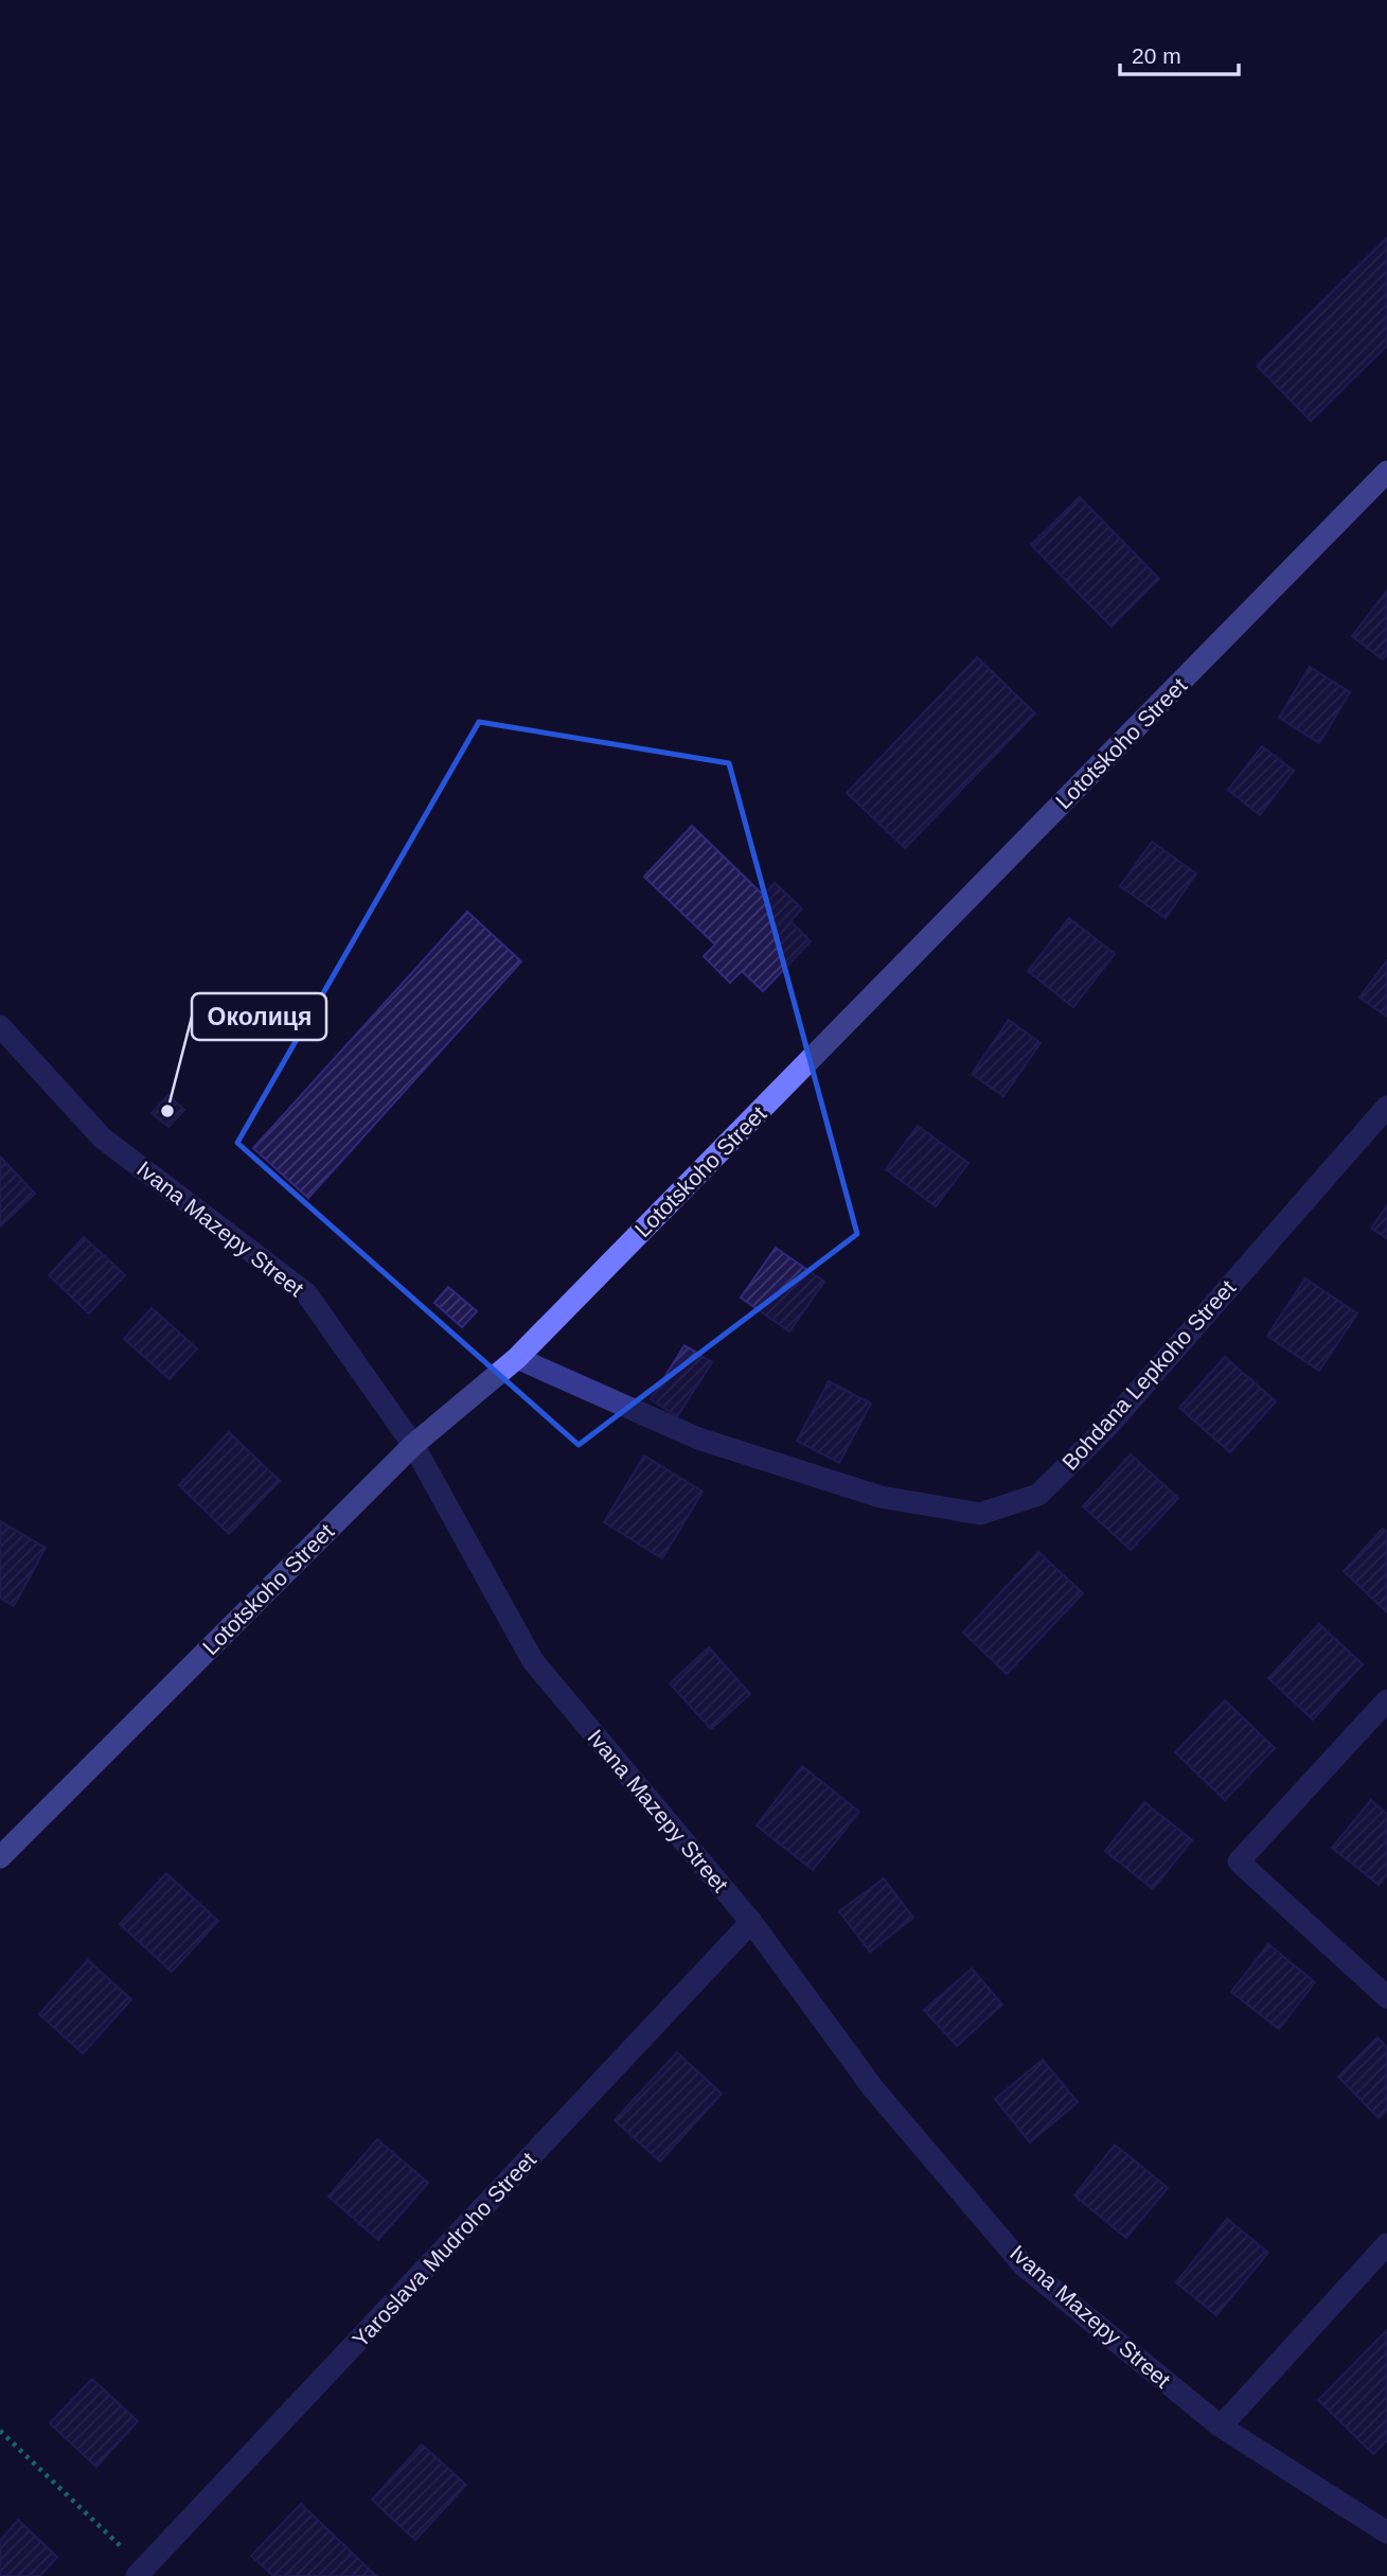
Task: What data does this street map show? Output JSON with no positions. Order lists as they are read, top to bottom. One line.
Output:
{"streets":{"street":["Lototskoho Street","Ivana Mazepy Street","Bohdana Lepkoho Street","Yaroslava Mudroho Street"]},"crossings":[["Lototskoho Street","Ivana Mazepy Street"],["Lototskoho Street","Bohdana Lepkoho Street"],["Ivana Mazepy Street","Yaroslava Mudroho Street"]],"places":["Околиця"],"scale_bar":"20 m"}
